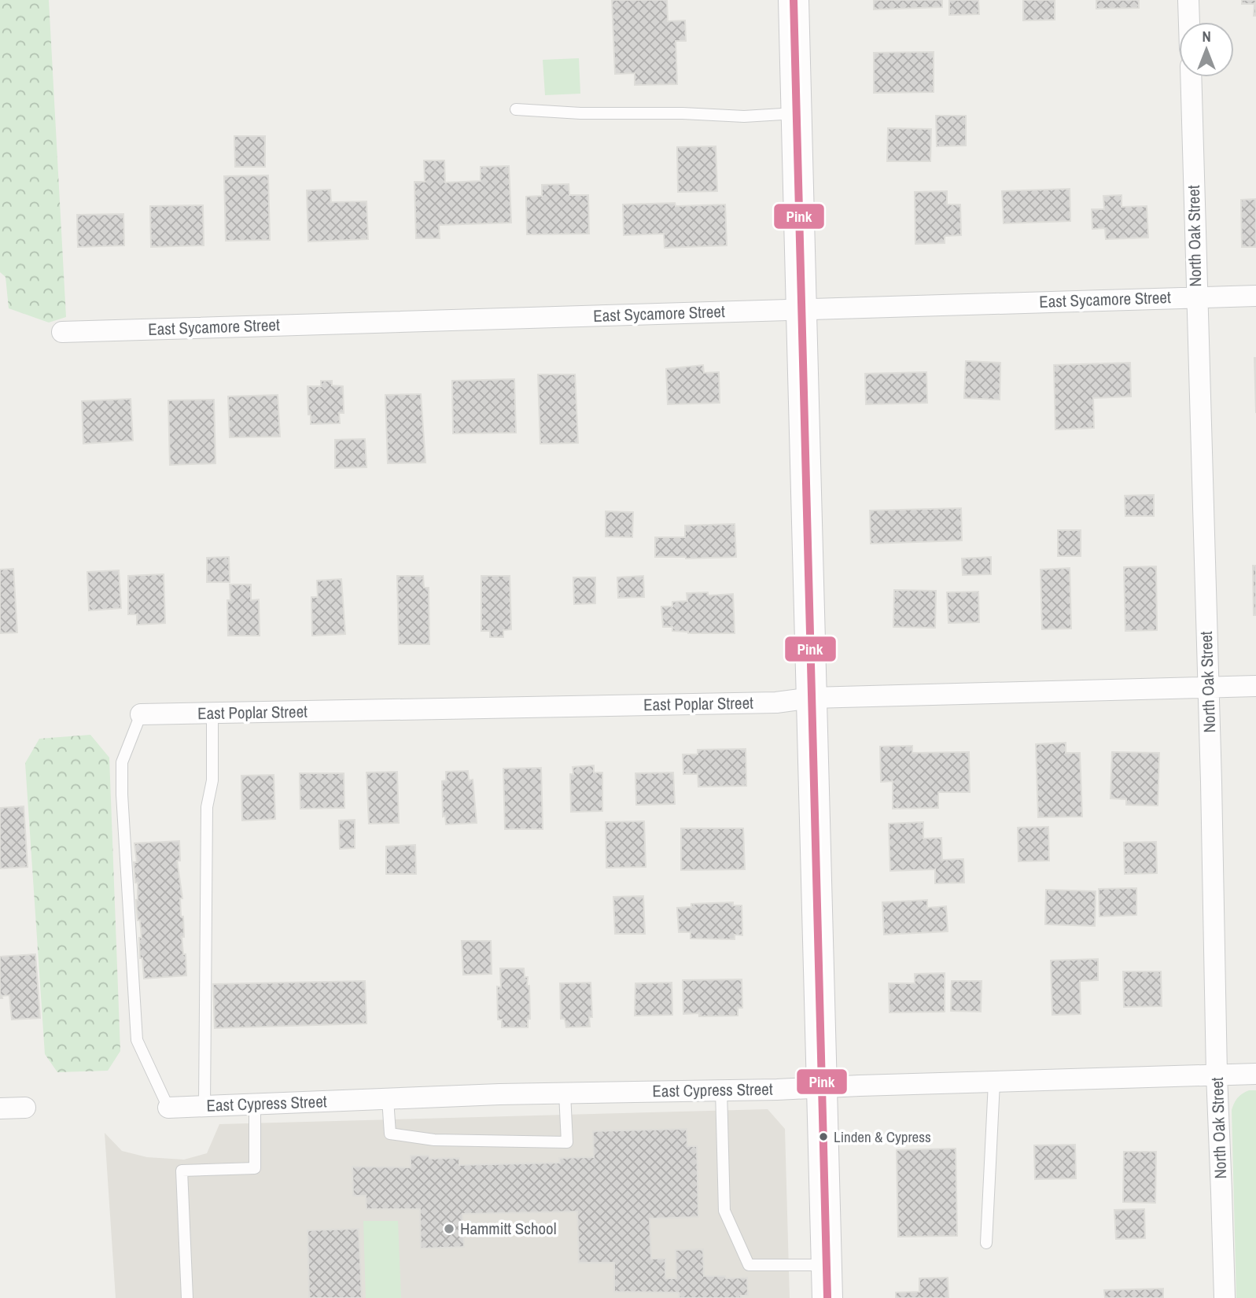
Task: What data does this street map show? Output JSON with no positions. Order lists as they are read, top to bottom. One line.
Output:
{"streets":{"street":["North Oak Street","East Sycamore Street","East Poplar Street","East Cypress Street"]},"crossings":[["North Oak Street","East Sycamore Street"],["North Oak Street","East Poplar Street"],["North Oak Street","East Cypress Street"]],"places":["Linden & Cypress","Hammitt School"],"lines":["transit line Pink"],"north":"top"}
